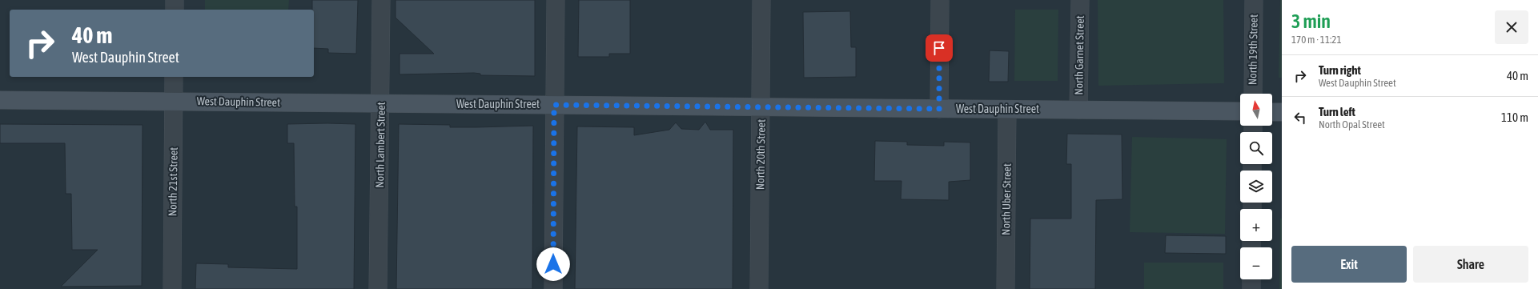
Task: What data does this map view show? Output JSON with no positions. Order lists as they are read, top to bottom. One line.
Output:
{"streets":{"street":["North 19th Street","North Garnet Street","West Dauphin Street","North Lambert Street","North 20th Street","North 21st Street","North Uber Street"]},"crossings":[["North Garnet Street","West Dauphin Street"],["West Dauphin Street","North Lambert Street"],["West Dauphin Street","North 20th Street"],["West Dauphin Street","North 21st Street"],["West Dauphin Street","North Uber Street"]],"north":"top","page":{"heading":["3 min","170 m · 11:21"],"turn":["40 m","West Dauphin Street"],"list":[{"name":"Turn right","note":"West Dauphin Street","value":"40 m"},{"name":"Turn left","note":"North Opal Street","value":"110 m"}],"map_buttons":["+","−"],"buttons":["Exit","Share"]}}
